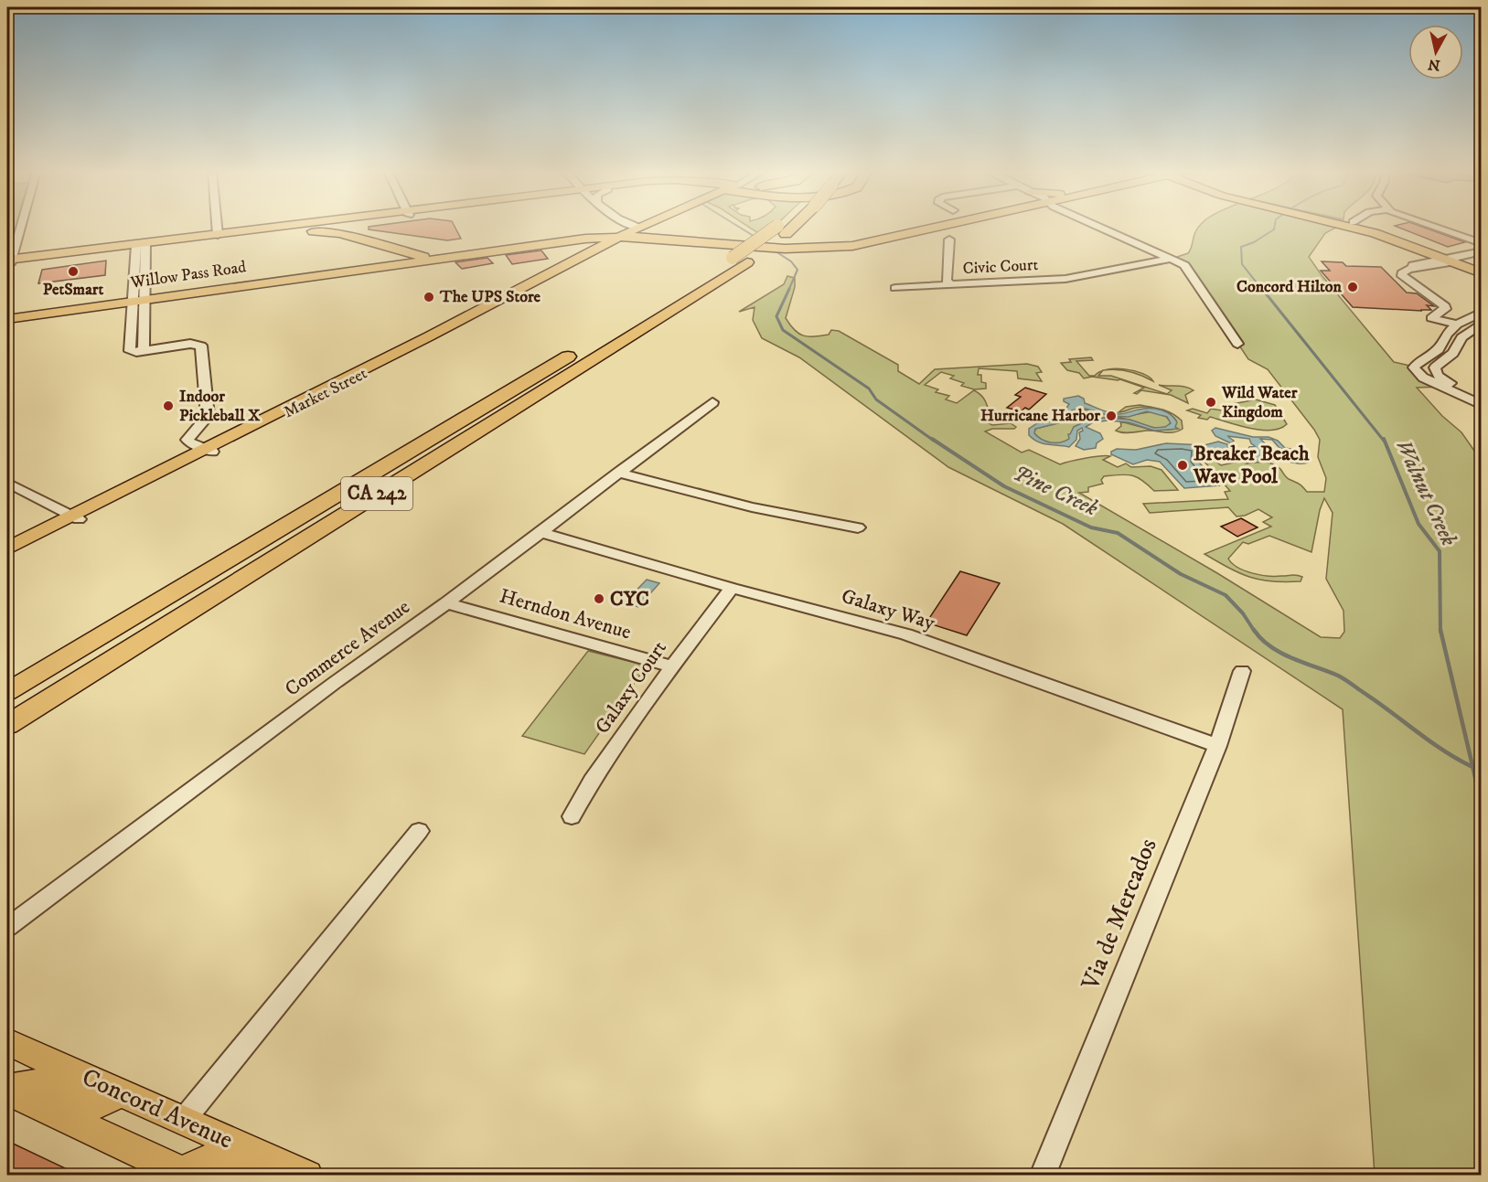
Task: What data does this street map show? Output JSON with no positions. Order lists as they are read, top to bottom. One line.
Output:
{"streets":{"highway":["CA 242"],"main road":["Willow Pass Road","Market Street","Concord Avenue"],"street":["Civic Court","Galaxy Way","Herndon Avenue","Commerce Avenue","Galaxy Court","Via de Mercados"]},"crossings":[["Willow Pass Road","Market Street"],["Galaxy Way","Commerce Avenue"],["Galaxy Way","Galaxy Court"],["Galaxy Way","Via de Mercados"],["Herndon Avenue","Commerce Avenue"],["Herndon Avenue","Galaxy Court"]],"water":["Pine Creek","Walnut Creek"],"places":["PetSmart","Concord Hilton","The UPS Store","Wild Water Kingdom","Indoor Pickleball X","Hurricane Harbor","Breaker Beach Wave Pool","CYC"],"north":"bottom"}
